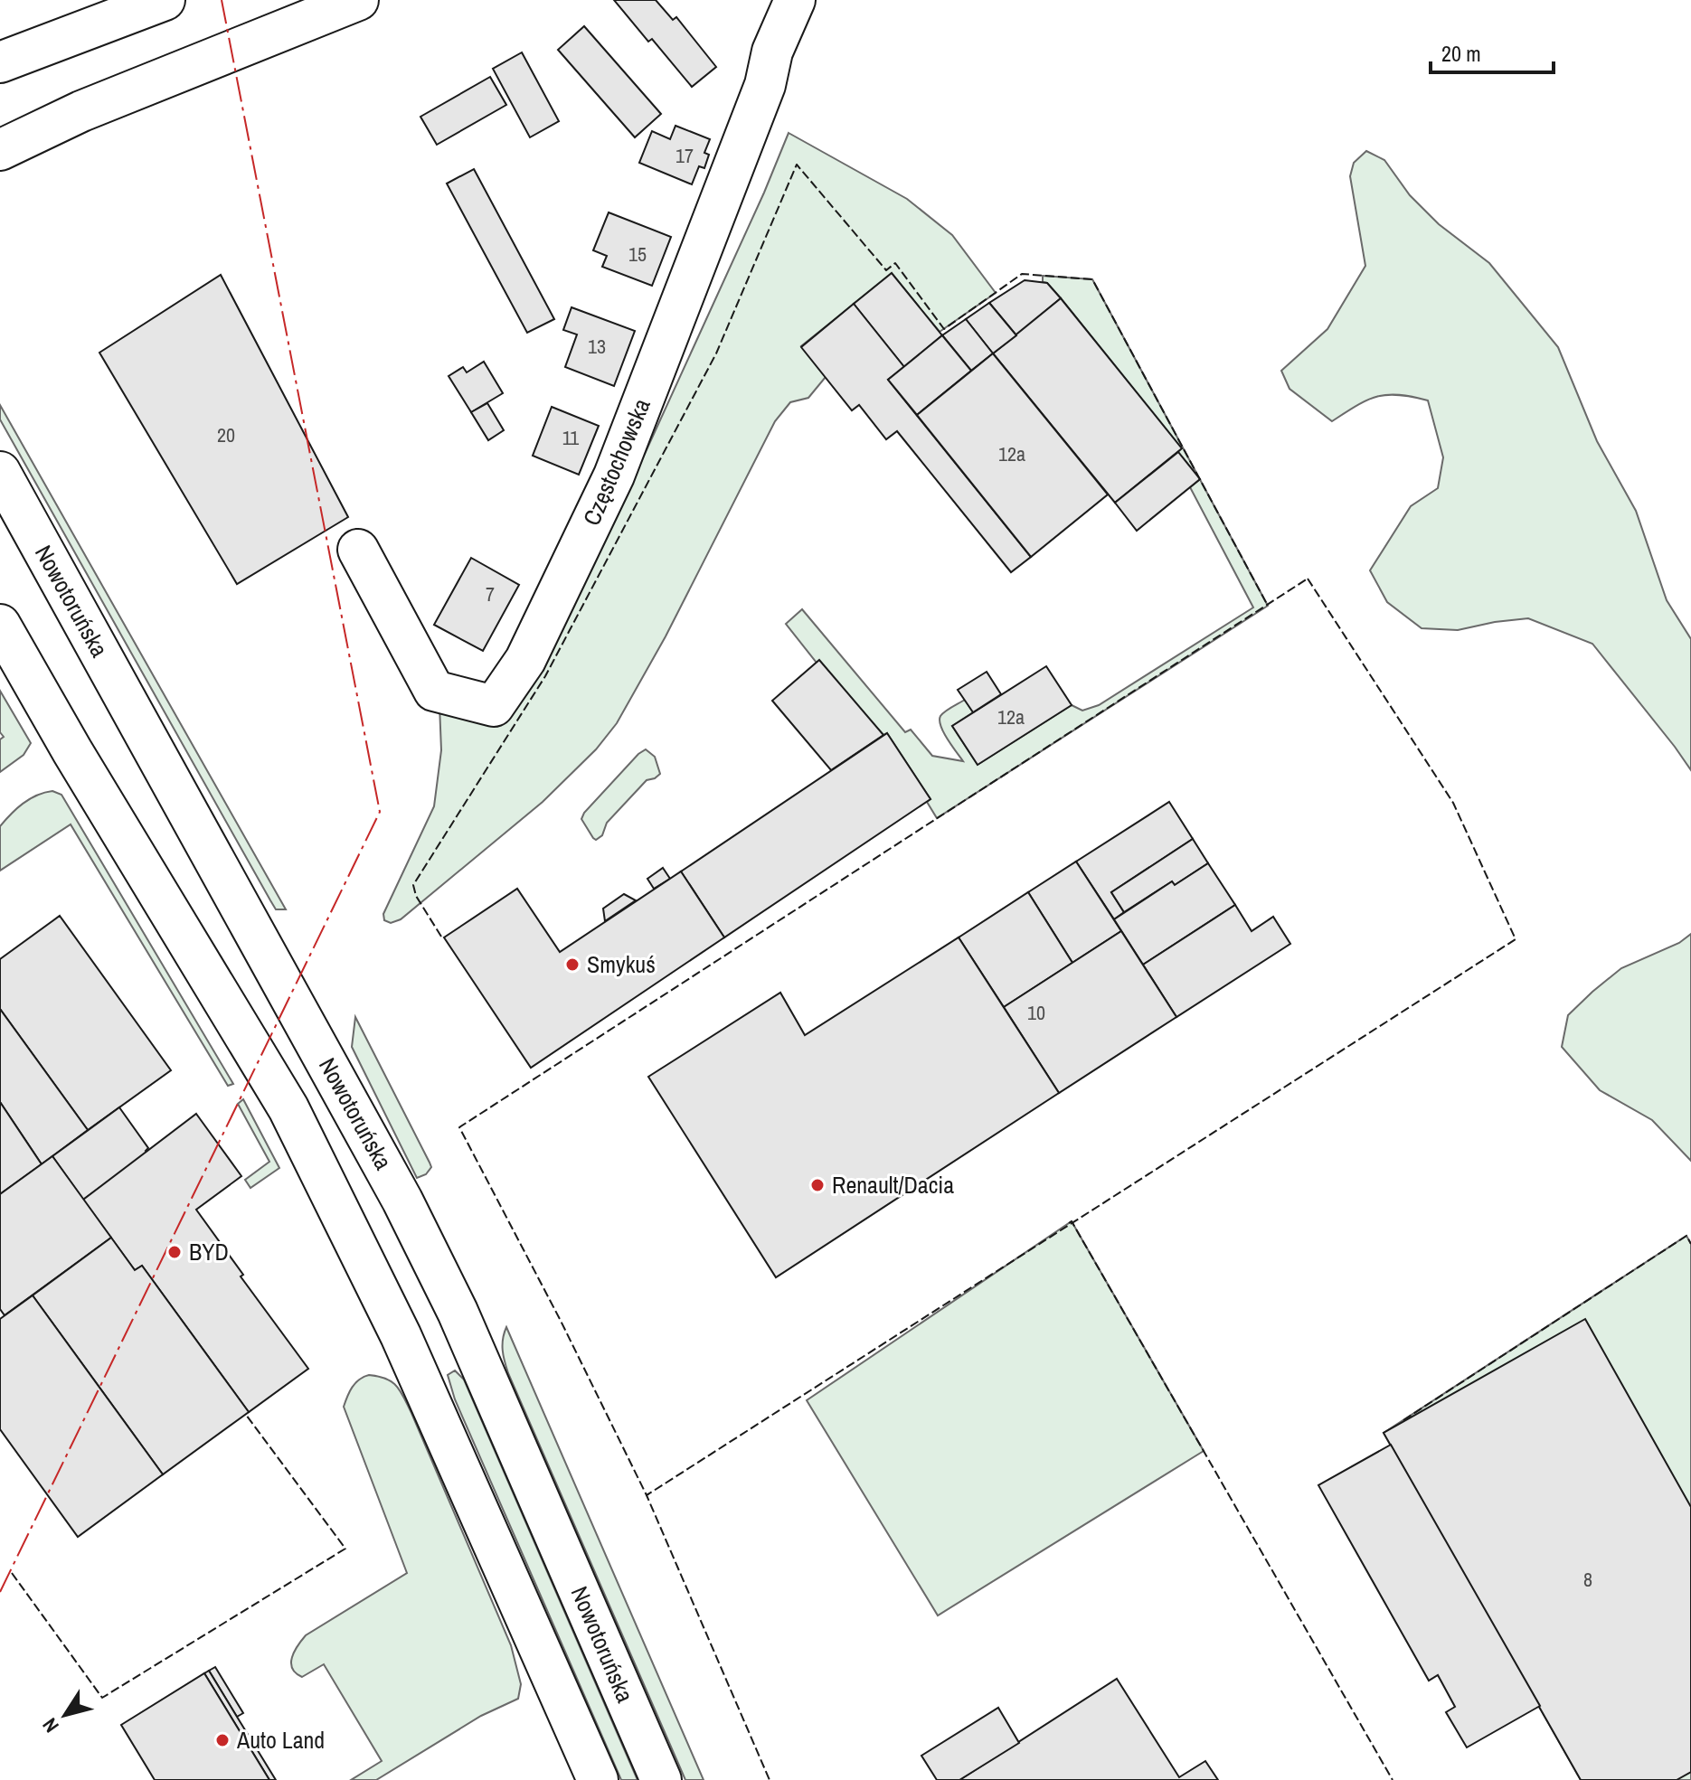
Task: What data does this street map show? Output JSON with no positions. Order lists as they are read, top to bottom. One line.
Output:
{"streets":{"main road":["Częstochowska","Nowotoruńska"]},"places":["Smykuś","Renault/Dacia","BYD","Auto Land"],"house_numbers":["17","15","13","20","11","12a","7","12a","10","8"],"scale_bar":"20 m","north":"bottom left"}
